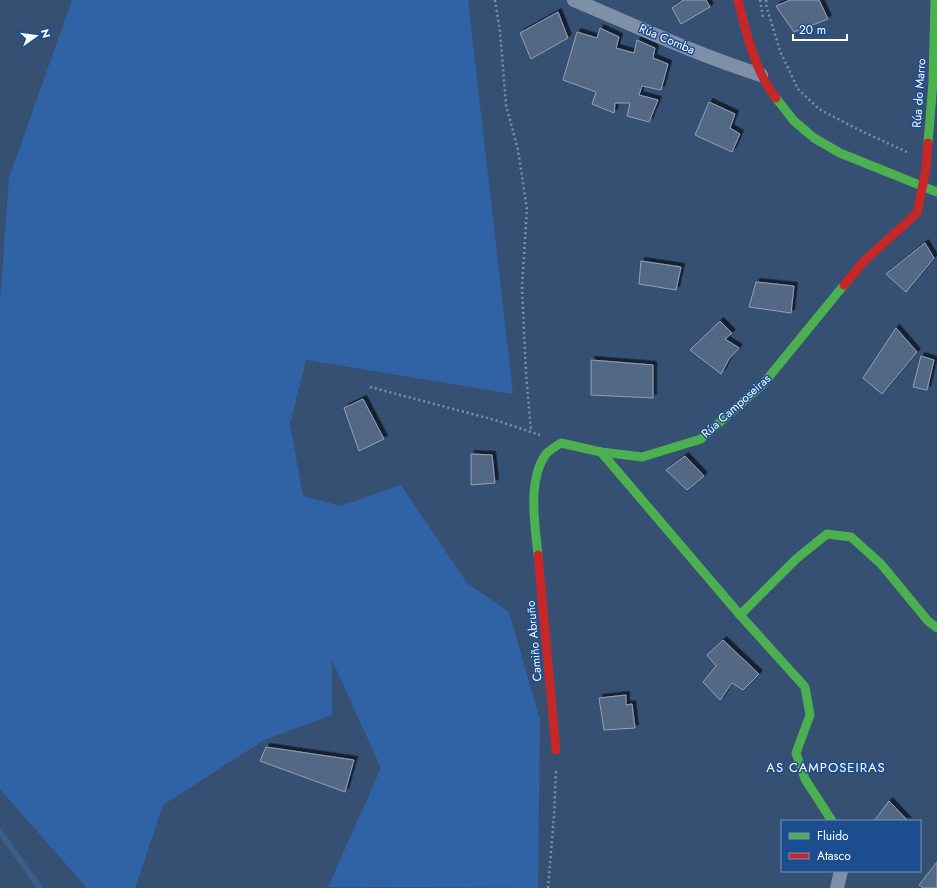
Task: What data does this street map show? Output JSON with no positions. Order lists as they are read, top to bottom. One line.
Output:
{"streets":{"street":["Rúa Comba","Rúa do Marro","Rúa Camposeiras","Camiño Abruño"]},"crossings":[["Rúa do Marro","Rúa Camposeiras"]],"districts":["AS CAMPOSEIRAS"],"legend":["Fluido","Atasco"],"scale_bar":"20 m","north":"right"}
